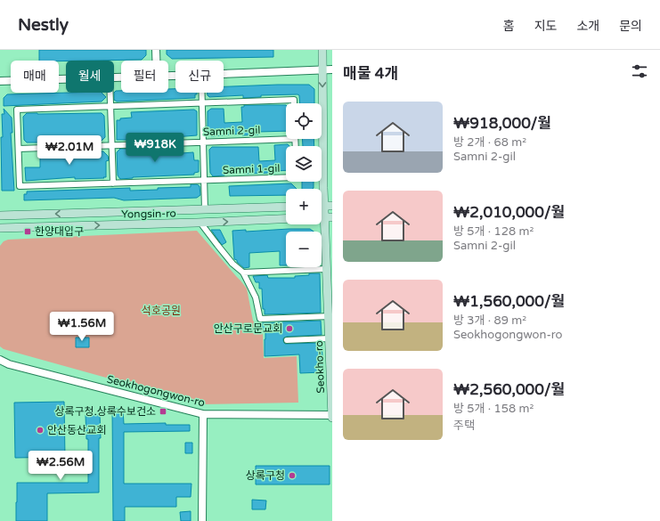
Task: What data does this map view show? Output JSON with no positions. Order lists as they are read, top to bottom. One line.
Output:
{"streets":{"main road":["Yongsin-ro","Seokho-ro"],"street":["Samni 2-gil","Samni 1-gil","Seokhogongwon-ro"]},"crossings":[["Samni 2-gil","Samni 1-gil"],["Seokho-ro","Seokhogongwon-ro"]],"one_way":["Seokho-ro"],"parks":["석호공원"],"places":{"transit":["한양대입구","상록구청.상록수보건소"],"other":["안산구로문교회","안산동산교회","상록구청"]},"page":{"header":"Nestly","nav":["홈","지도","소개","문의"],"heading":"매물 4개","chip":["매매","월세","필터","신규"],"list":[{"name":"₩918,000/월","note":"방 2개 · 68 m² · Samni 2-gil"},{"name":"₩2,010,000/월","note":"방 5개 · 128 m² · Samni 2-gil"},{"name":"₩1,560,000/월","note":"방 3개 · 89 m² · Seokhogongwon-ro"},{"name":"₩2,560,000/월","note":"방 5개 · 158 m² · 주택"}],"map_buttons":["+","−"],"price":["₩918K","₩2.01M","₩1.56M","₩2.56M"]}}
